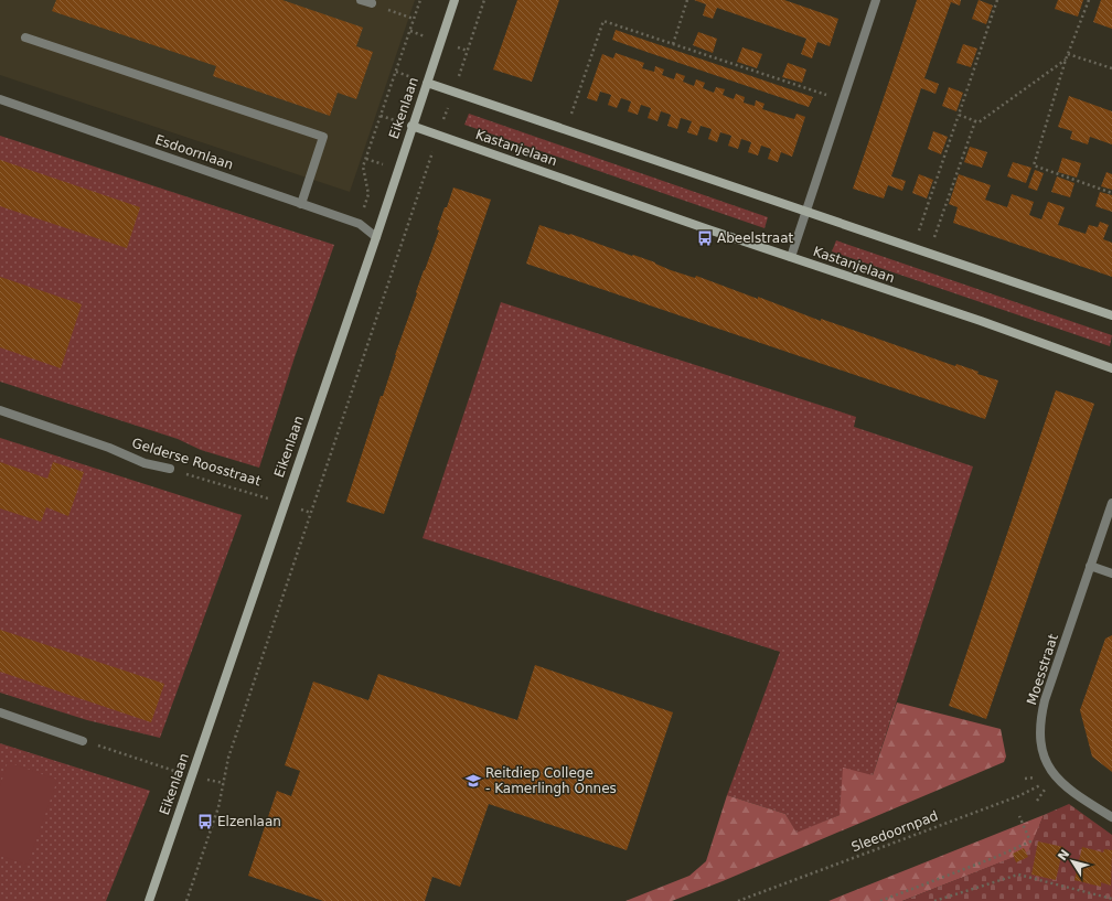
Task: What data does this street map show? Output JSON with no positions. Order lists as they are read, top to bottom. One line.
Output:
{"streets":{"street":["Eikenlaan","Kastanjelaan","Esdoornlaan","Gelderse Roosstraat","Moesstraat"],"path":["Sleedoornpad"]},"crossings":[["Eikenlaan","Kastanjelaan"],["Eikenlaan","Esdoornlaan"],["Eikenlaan","Gelderse Roosstraat"],["Moesstraat","Sleedoornpad"]],"places":{"bus stop":["Abeelstraat","Elzenlaan"],"school or university":["Reitdiep College - Kamerlingh Onnes"]},"north":"top left"}
